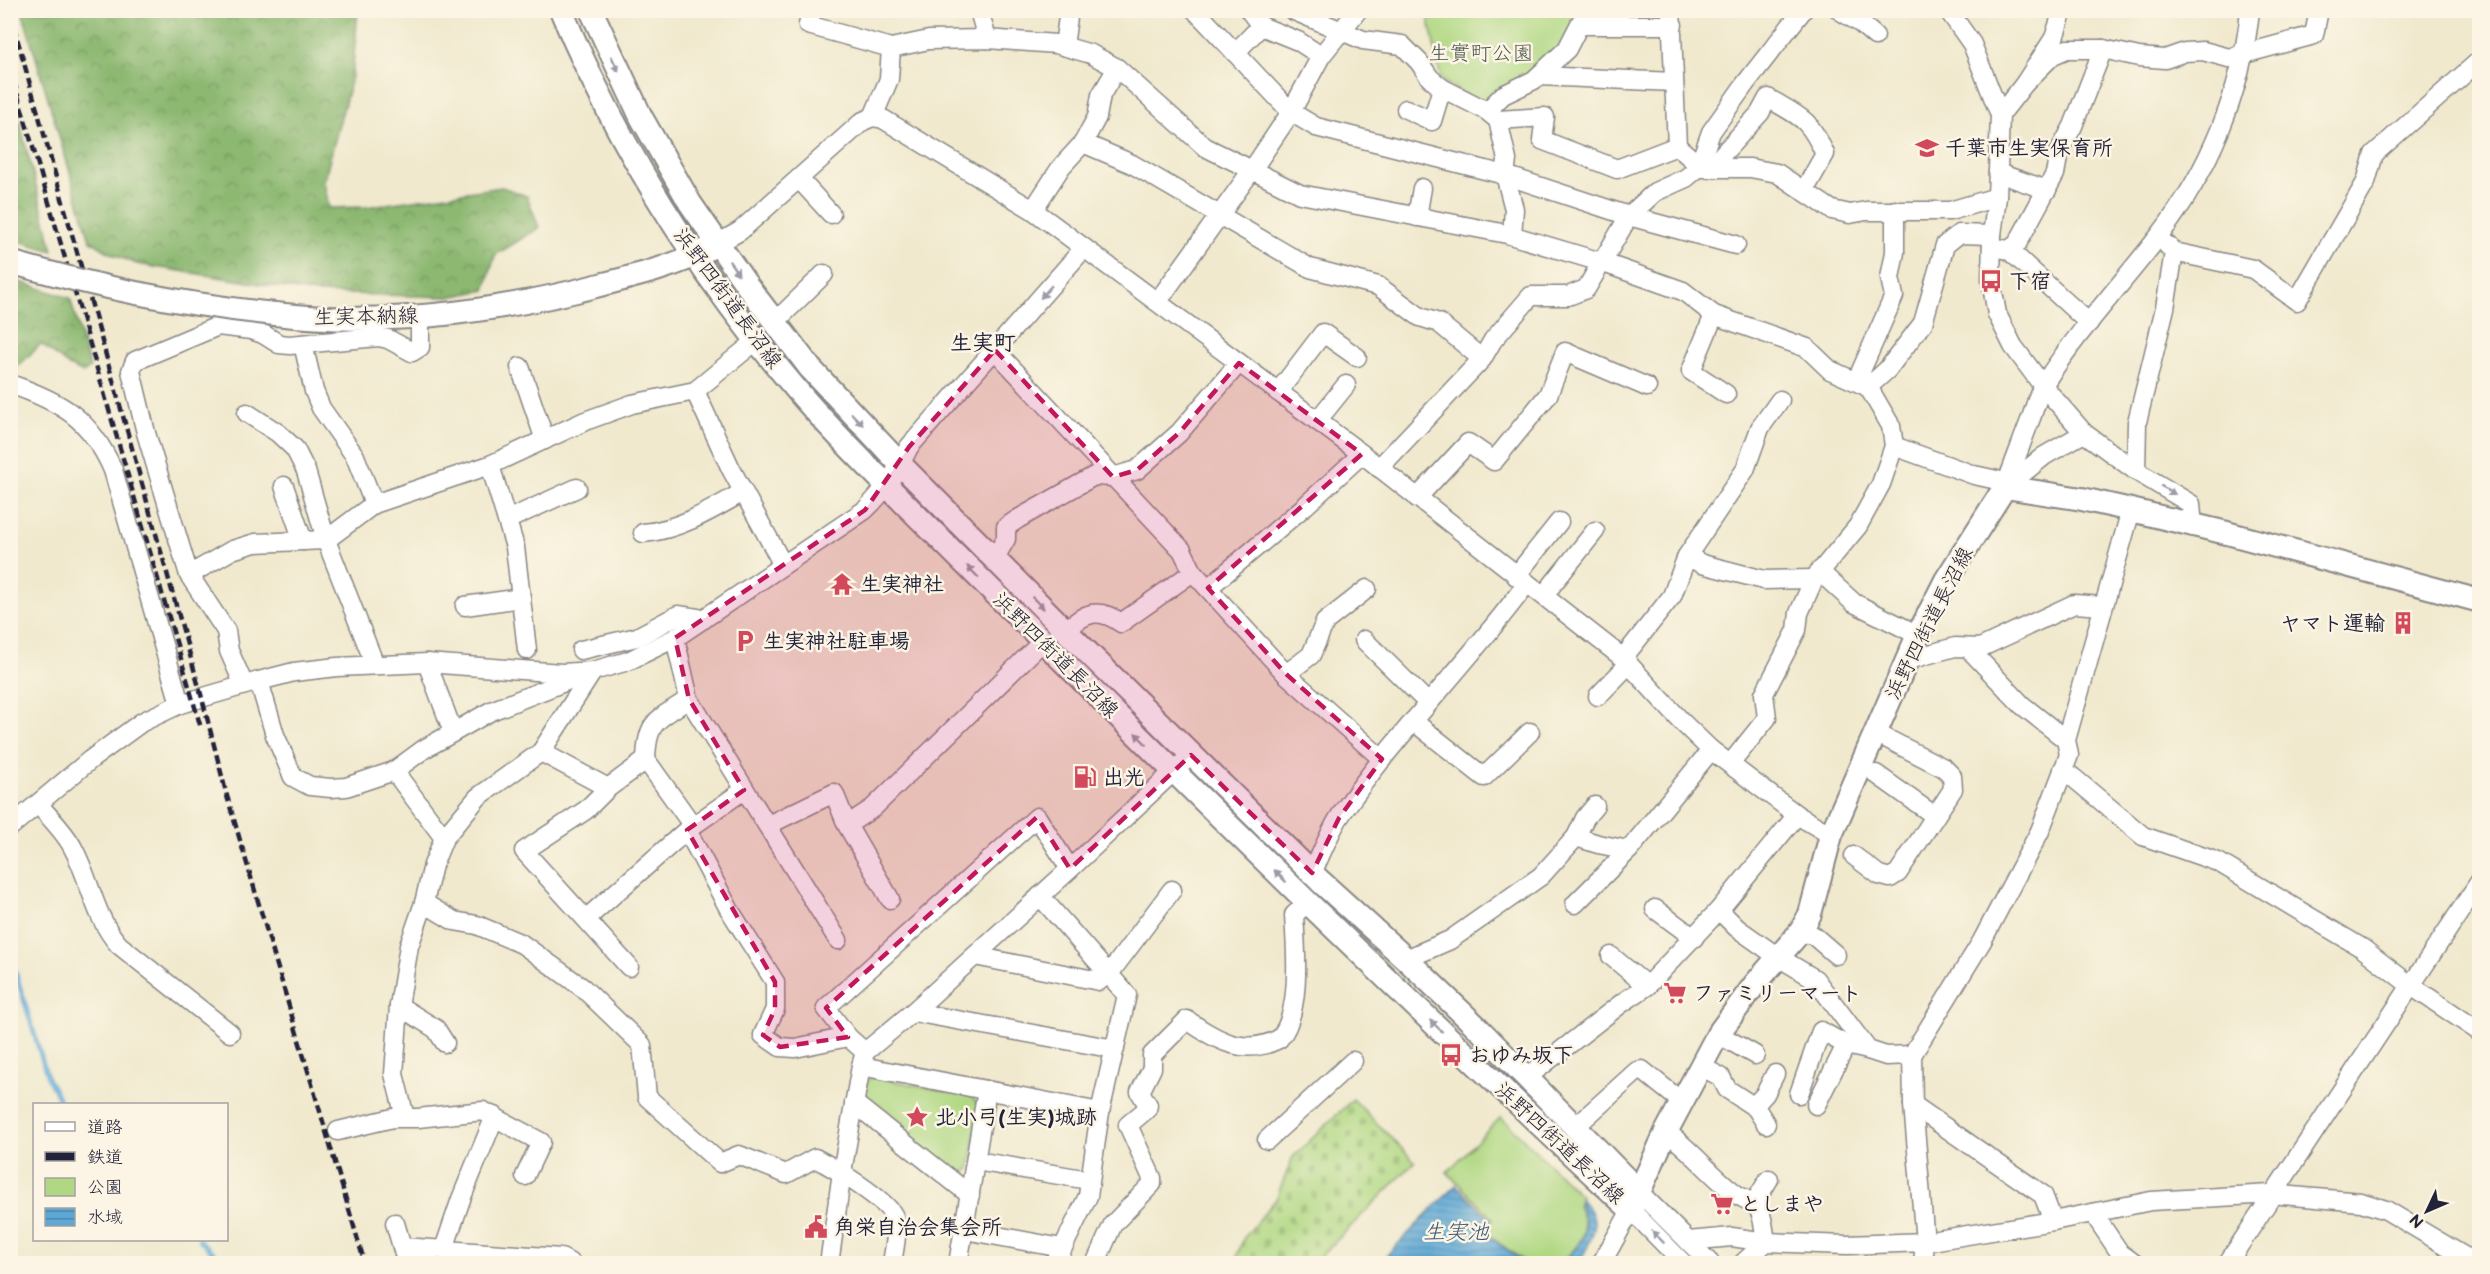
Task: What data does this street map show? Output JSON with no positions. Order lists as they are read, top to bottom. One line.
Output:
{"streets":{"main road":["浜野四街道長沼線","生実本納線"]},"crossings":[["浜野四街道長沼線","生実本納線"]],"districts":["生実町"],"water":["生実池"],"parks":["生實町公園"],"places":{"school or university":["千葉市生実保育所"],"bus stop":["下宿","おゆみ坂下"],"temple":["生実神社"],"building":["ヤマト運輸"],"parking":["生実神社駐車場"],"fuel station":["出光"],"supermarket":["ファミリーマート","としまや"],"place":["北小弓(生実)城跡"],"public building":["角栄自治会集会所"]},"legend":["道路","鉄道","公園","水域"],"north":"bottom left"}
